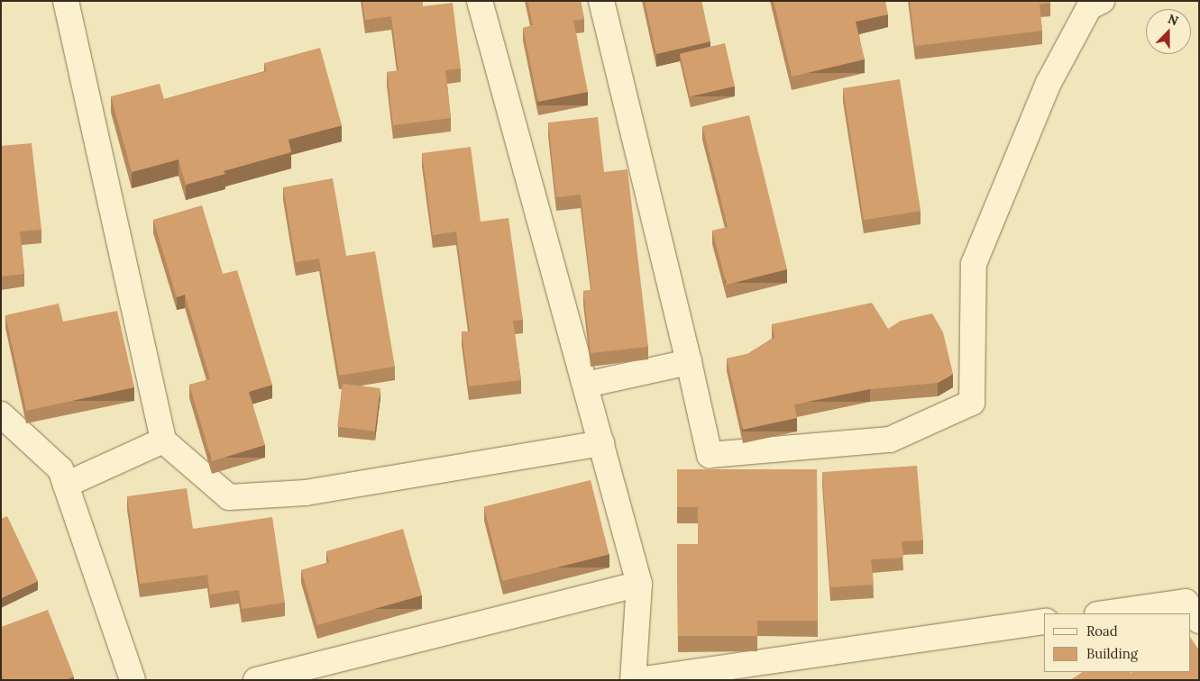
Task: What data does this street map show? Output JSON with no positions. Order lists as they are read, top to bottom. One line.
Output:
{"legend":["Road","Building"],"north":"top"}
